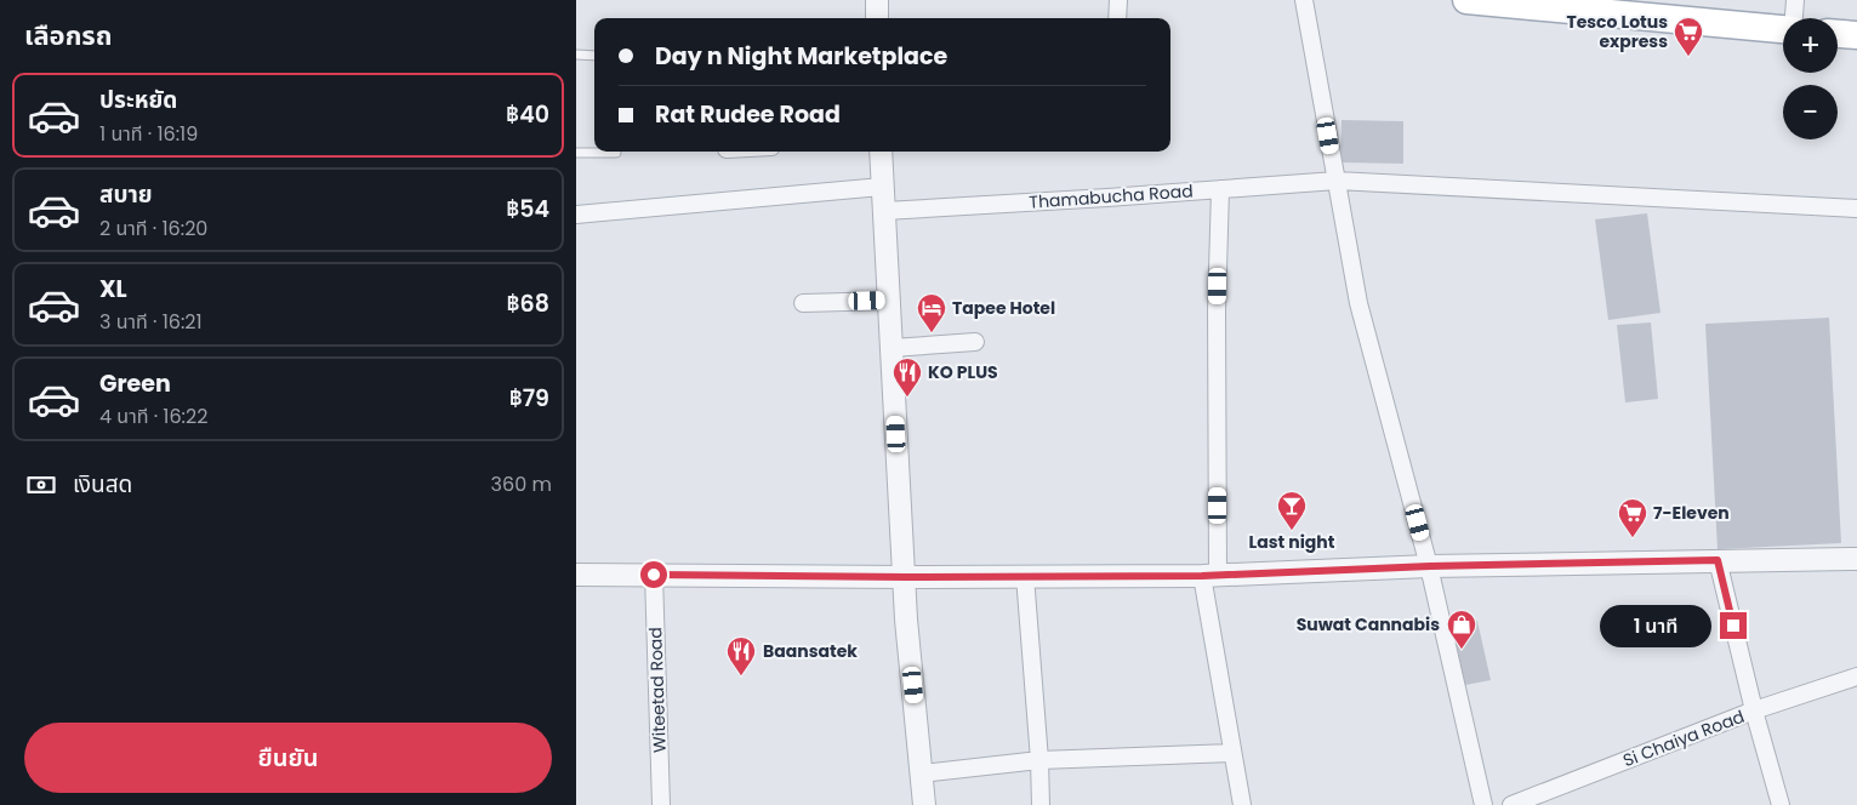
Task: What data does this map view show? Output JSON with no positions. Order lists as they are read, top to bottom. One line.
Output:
{"streets":{"street":["Thamabucha Road","Witeetad Road","Si Chaiya Road"]},"places":{"supermarket":["Tesco Lotus express","7-Eleven"],"hotel":["Tapee Hotel"],"restaurant":["KO PLUS","Baansatek"],"bar":["Last night"],"shop":["Suwat Cannabis"]},"page":{"heading":"เลือกรถ","map_buttons":["+","−"],"banner":["Day n Night Marketplace","Rat Rudee Road"],"list":[{"name":"ประหยัด","note":"1 นาที · 16:19","value":"฿40"},{"name":"สบาย","note":"2 นาที · 16:20","value":"฿54"},{"name":"XL","note":"3 นาที · 16:21","value":"฿68"},{"name":"Green","note":"4 นาที · 16:22","value":"฿79"}],"pay":["เงินสด","360 m"],"bubble":"1 นาที","buttons":"ยืนยัน"}}
